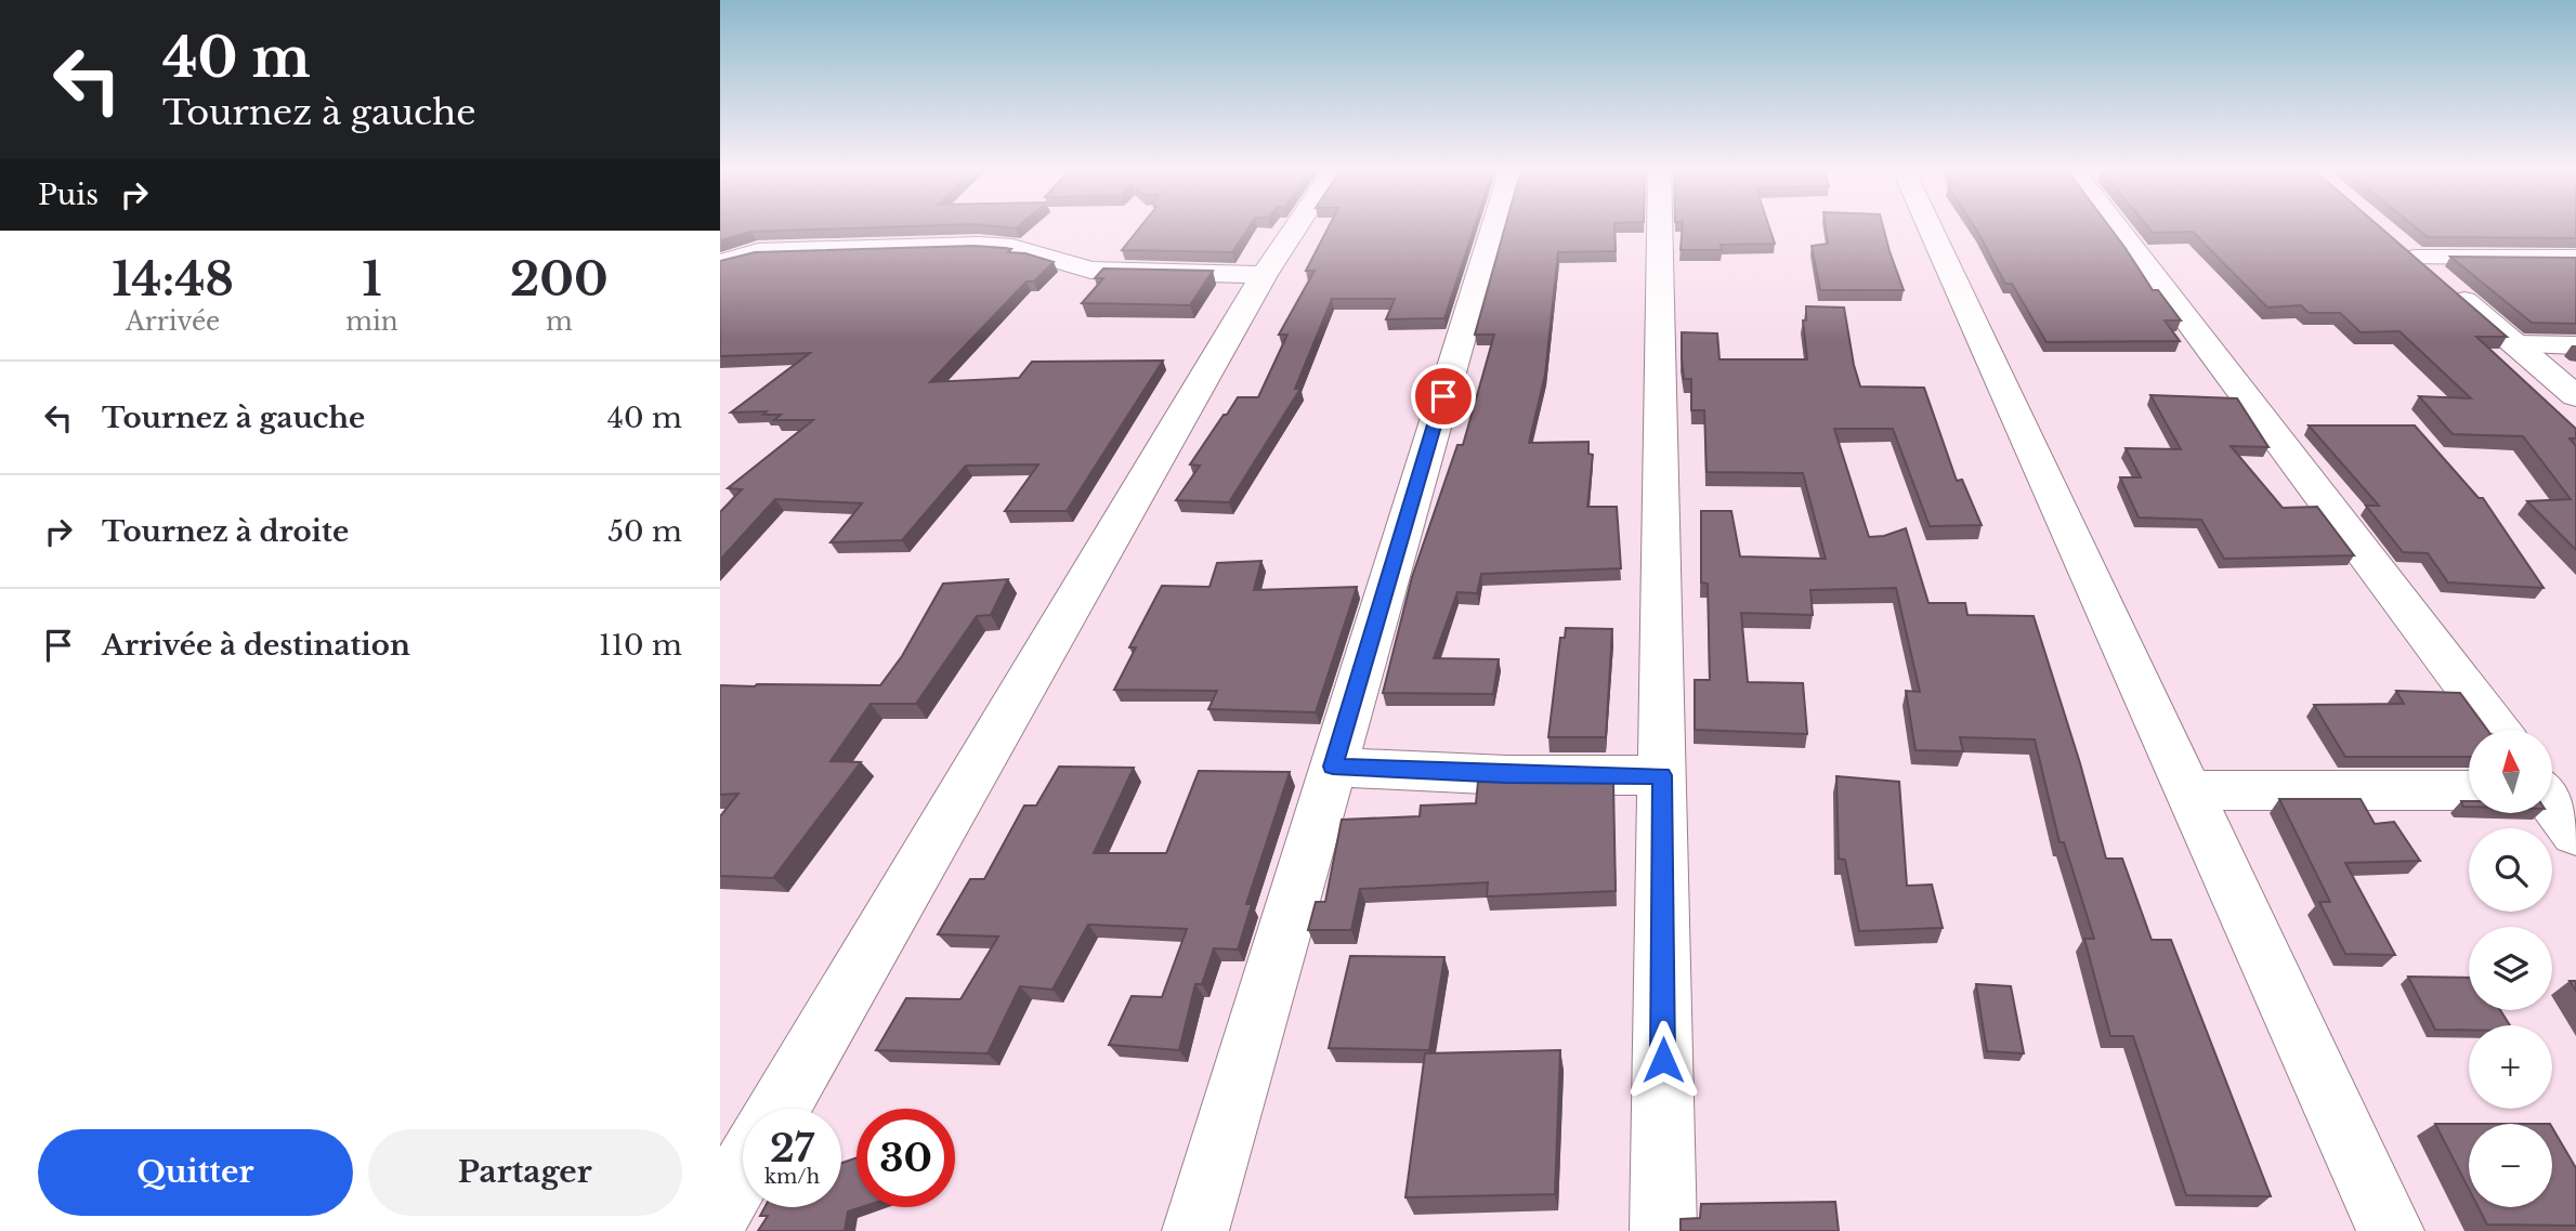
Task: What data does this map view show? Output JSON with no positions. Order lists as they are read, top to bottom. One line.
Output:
{"north":"top","page":{"turn":["40 m","Tournez à gauche"],"then":"Puis","eta":["14:48","Arrivée","1","min","200","m"],"list":[{"name":"Tournez à gauche","value":"40 m"},{"name":"Tournez à droite","value":"50 m"},{"name":"Arrivée à destination","value":"110 m"}],"map_buttons":["+","−"],"speed":"27 km/h","limit":"30","buttons":["Quitter","Partager"]}}
